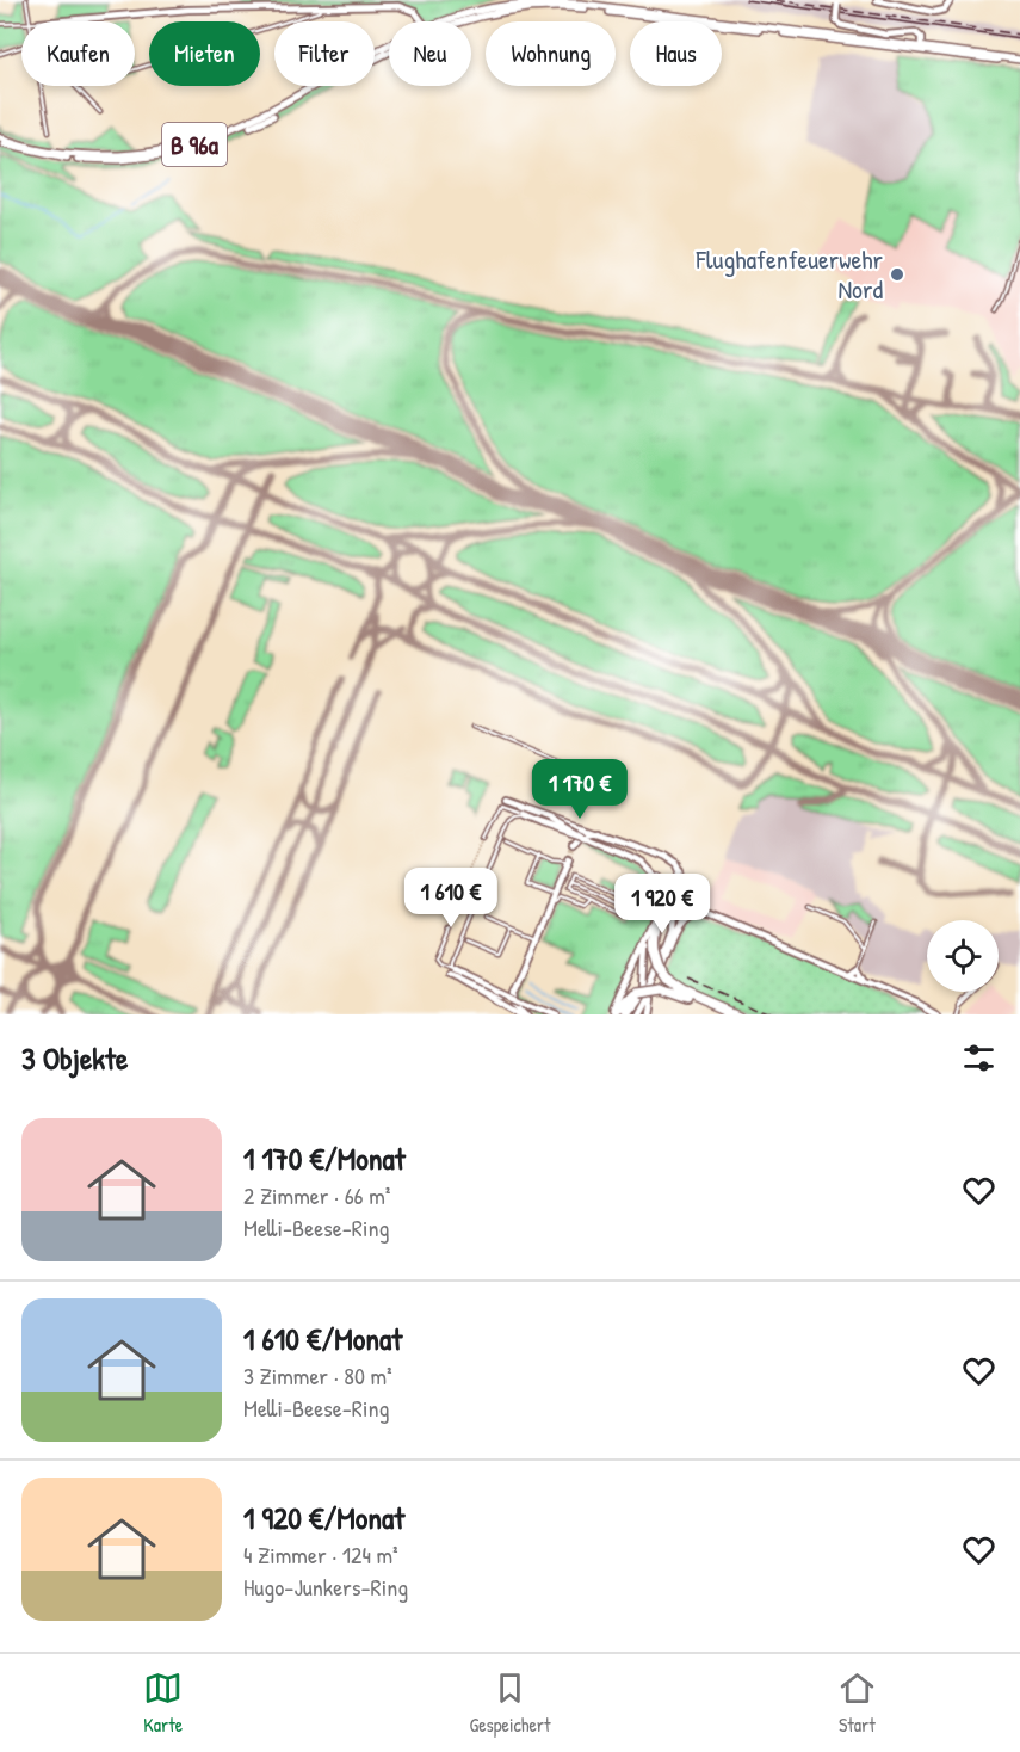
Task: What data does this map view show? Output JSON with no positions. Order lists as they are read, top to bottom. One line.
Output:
{"streets":{"main road":["B 96a"]},"places":["Flughafenfeuerwehr Nord"],"page":{"chip":["Kaufen","Mieten","Filter","Neu","Wohnung","Haus"],"price":["1 170 €","1 610 €","1 920 €"],"heading":"3 Objekte","list":[{"name":"1 170 €/Monat","note":"2 Zimmer · 66 m² · Melli-Beese-Ring"},{"name":"1 610 €/Monat","note":"3 Zimmer · 80 m² · Melli-Beese-Ring"},{"name":"1 920 €/Monat","note":"4 Zimmer · 124 m² · Hugo-Junkers-Ring"}],"tabs":["Karte","Gespeichert","Start"]}}
